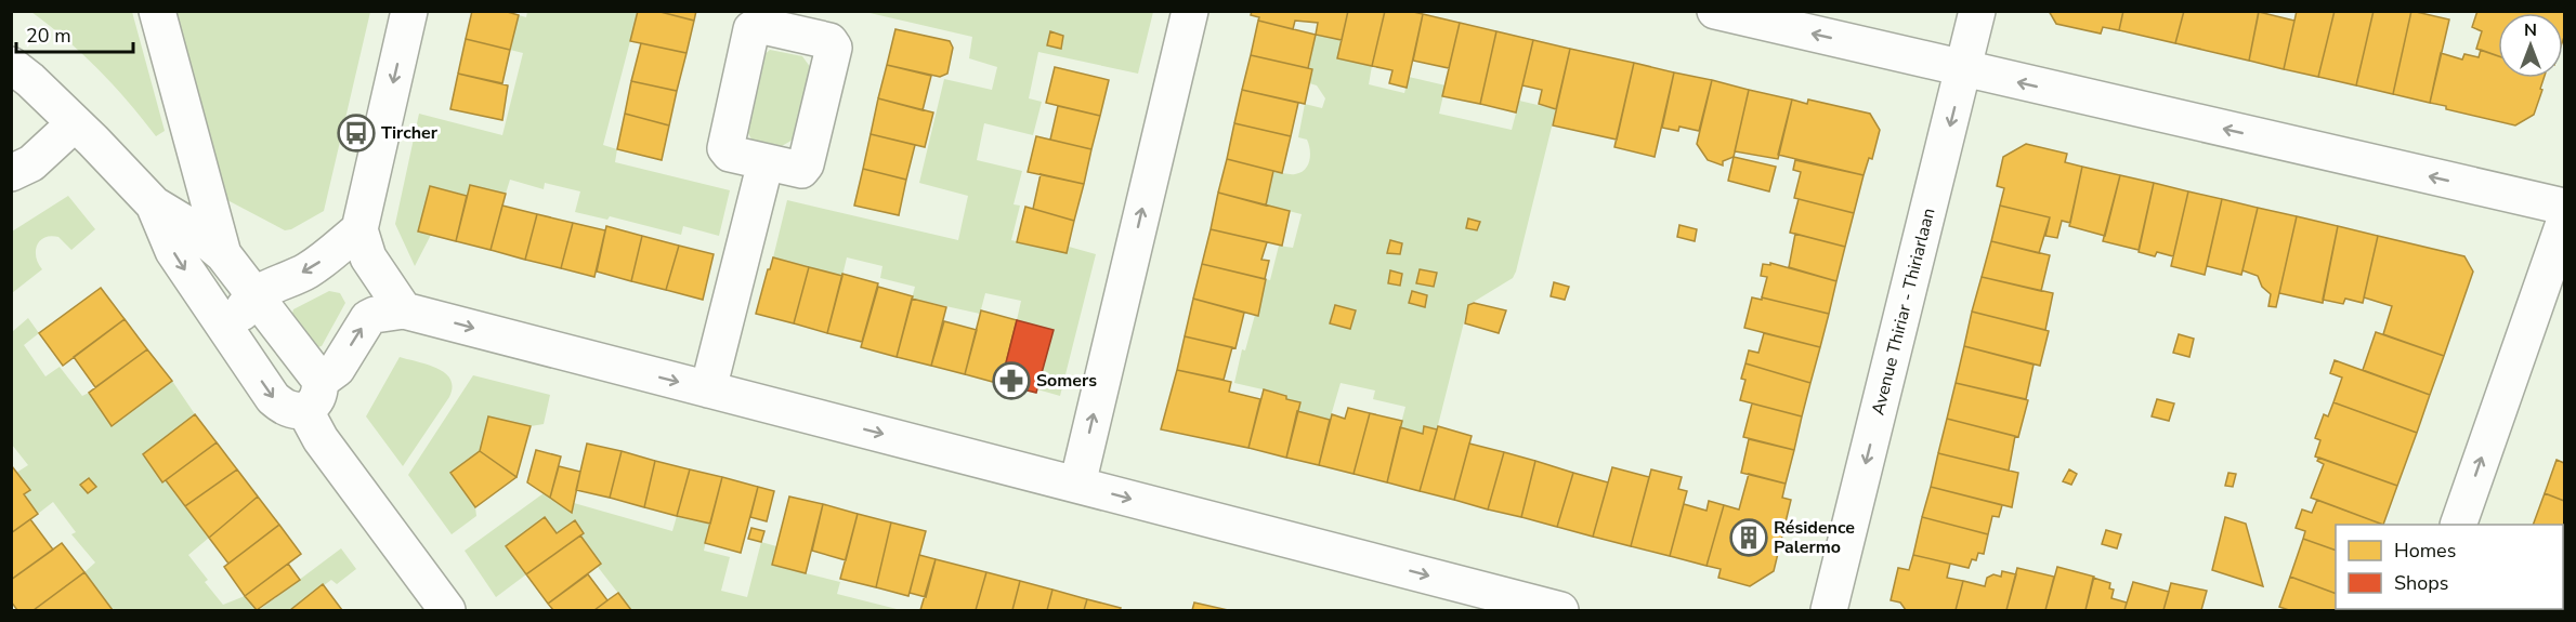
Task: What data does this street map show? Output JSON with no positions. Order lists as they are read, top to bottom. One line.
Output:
{"streets":{"street":["Avenue Thiriar - Thiriarlaan"]},"one_way":["Avenue Thiriar - Thiriarlaan"],"places":{"bus stop":["Tircher"],"pharmacy":["Somers"],"building":["Résidence Palermo"]},"legend":["Homes","Shops"],"scale_bar":"20 m","north":"top"}
